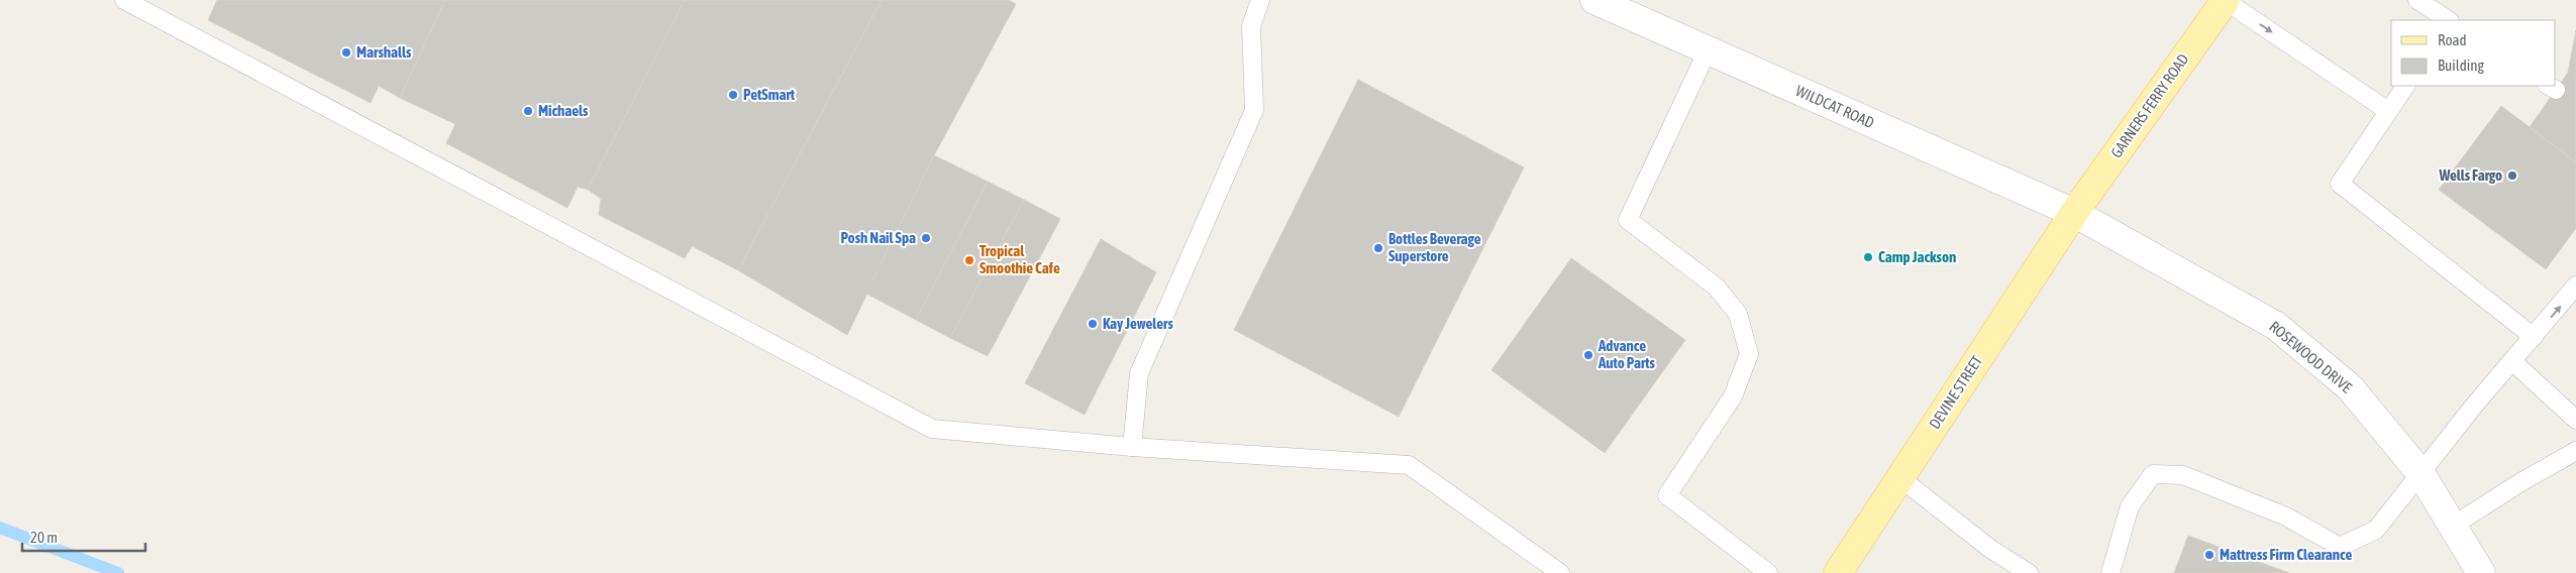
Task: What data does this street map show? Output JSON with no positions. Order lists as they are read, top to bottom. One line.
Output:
{"streets":{"main road":["GARNERS FERRY ROAD","WILDCAT ROAD","ROSEWOOD DRIVE","DEVINE STREET"]},"crossings":[["GARNERS FERRY ROAD","WILDCAT ROAD"],["GARNERS FERRY ROAD","ROSEWOOD DRIVE"],["GARNERS FERRY ROAD","DEVINE STREET"],["WILDCAT ROAD","ROSEWOOD DRIVE"],["WILDCAT ROAD","DEVINE STREET"],["ROSEWOOD DRIVE","DEVINE STREET"]],"places":["Marshalls","PetSmart","Michaels","Wells Fargo","Posh Nail Spa","Bottles Beverage Superstore","Camp Jackson","Tropical Smoothie Cafe","Kay Jewelers","Advance Auto Parts","Mattress Firm Clearance"],"legend":["Road","Building"],"scale_bar":"20 m"}
